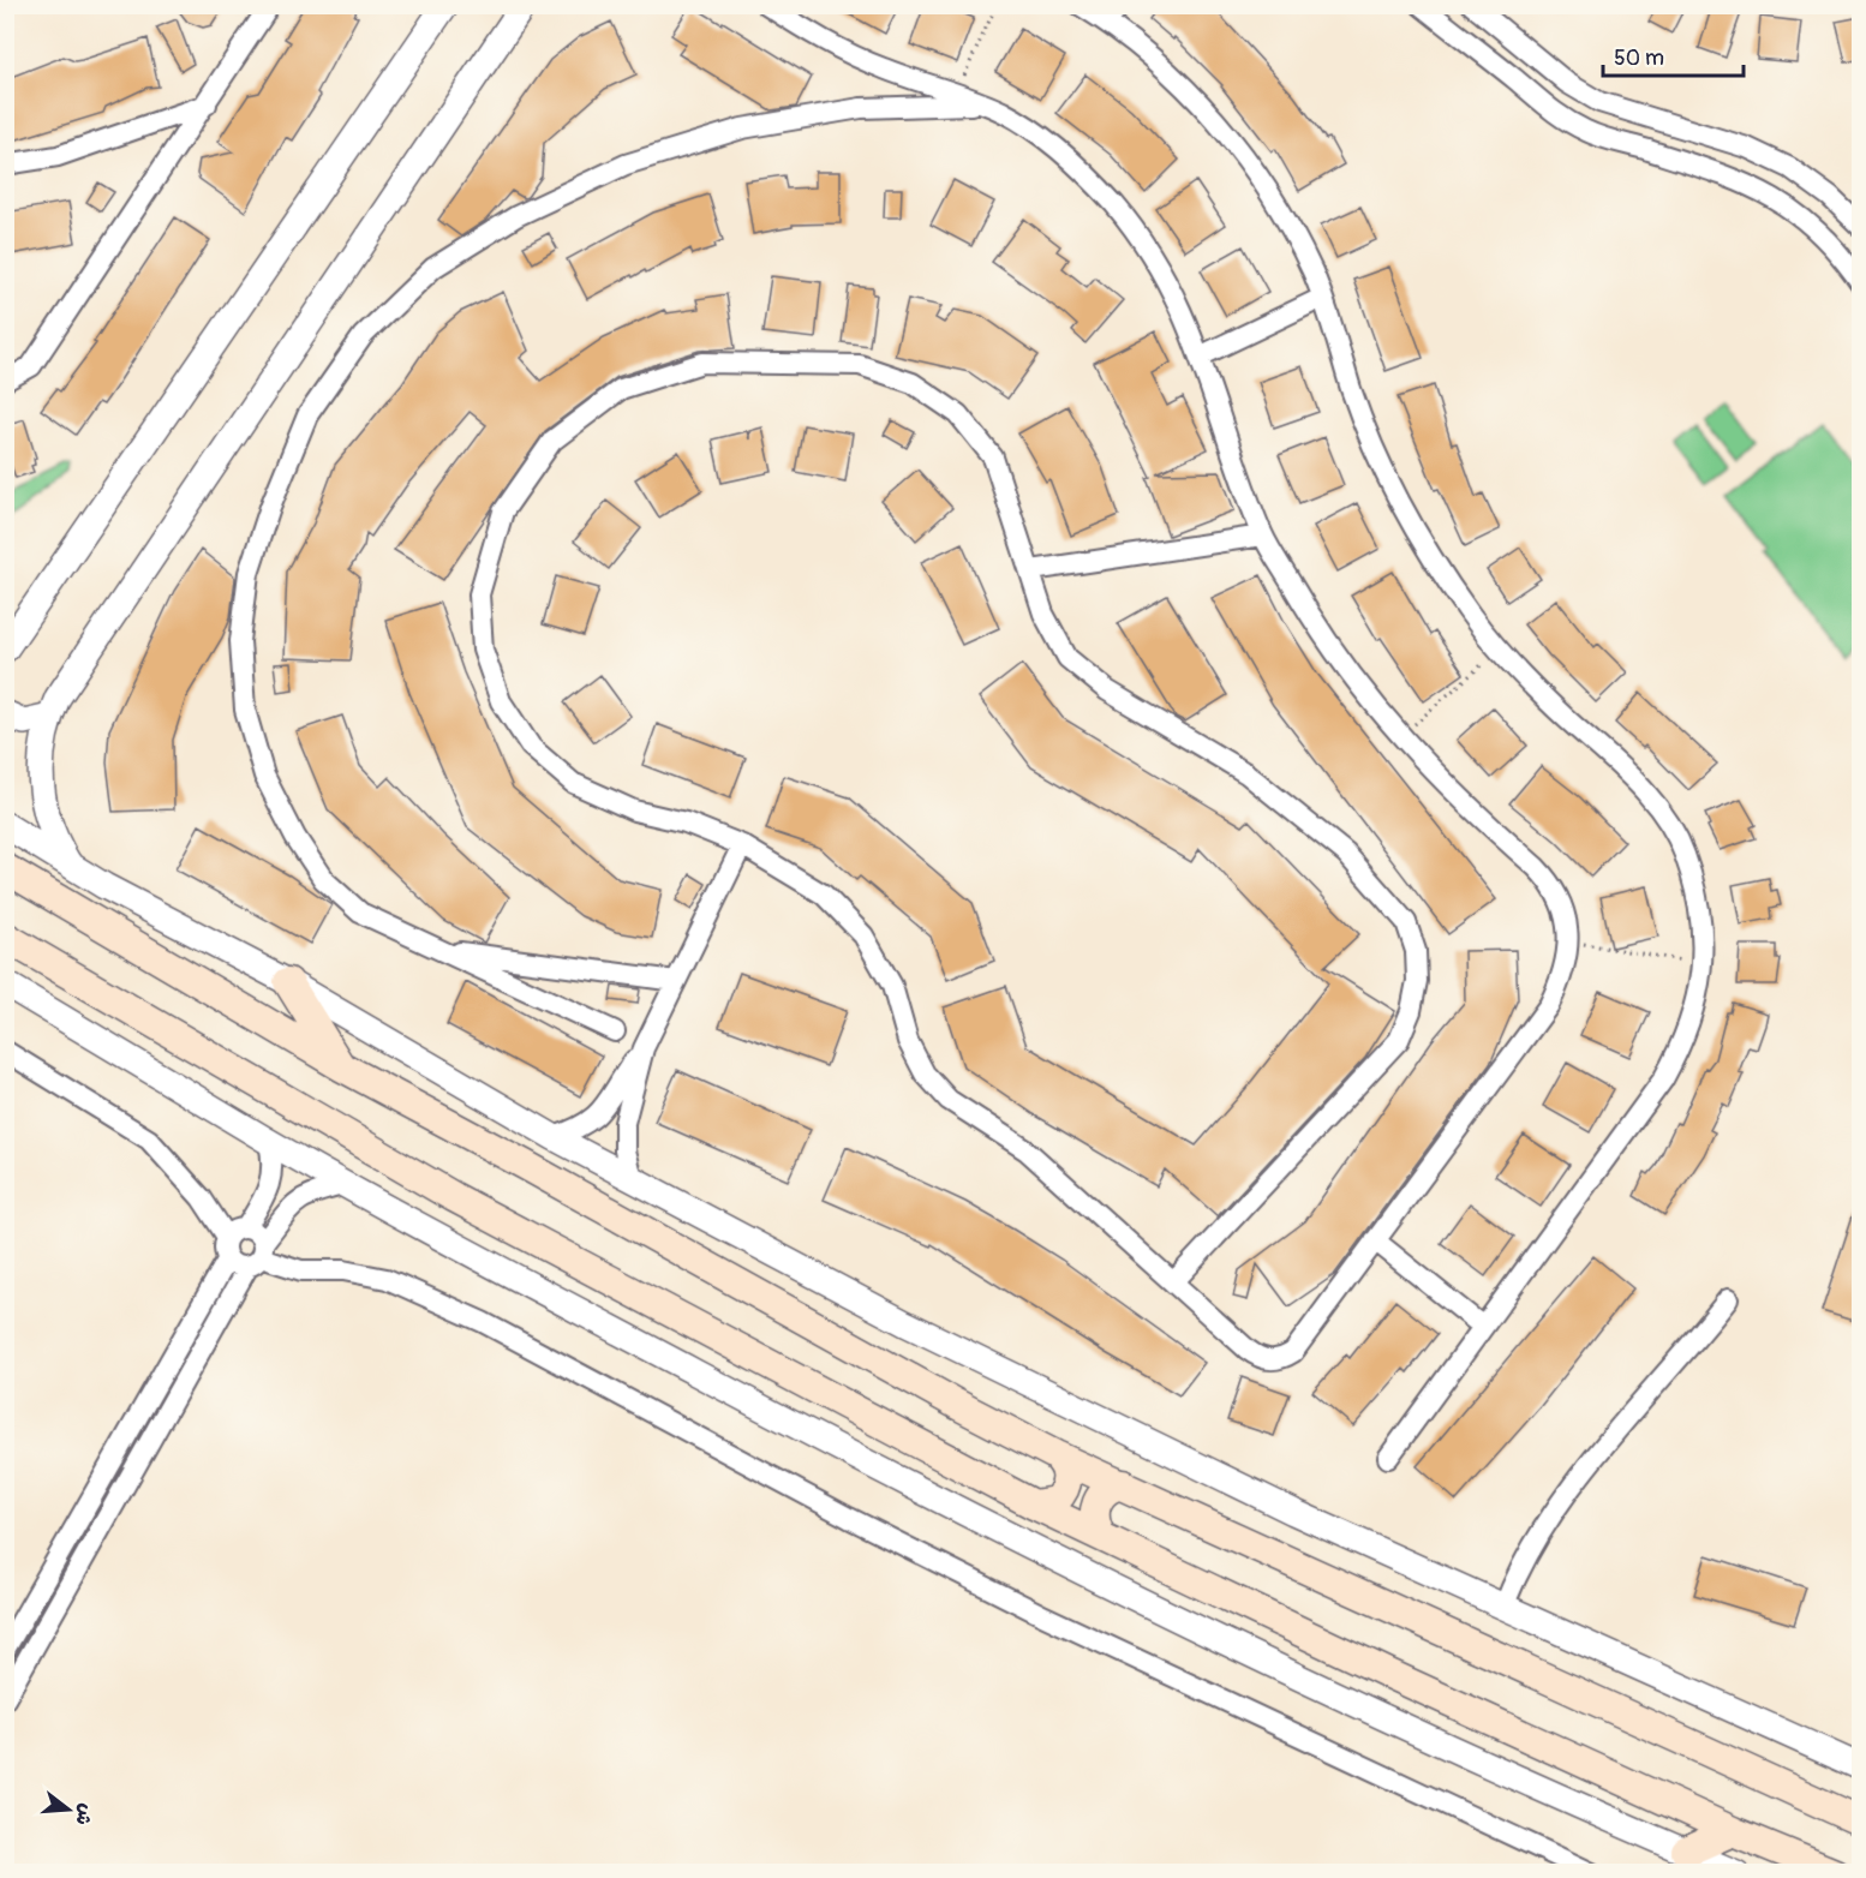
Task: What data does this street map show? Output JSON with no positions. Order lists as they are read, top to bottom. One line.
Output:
{"scale_bar":"50 m","north":"right"}
